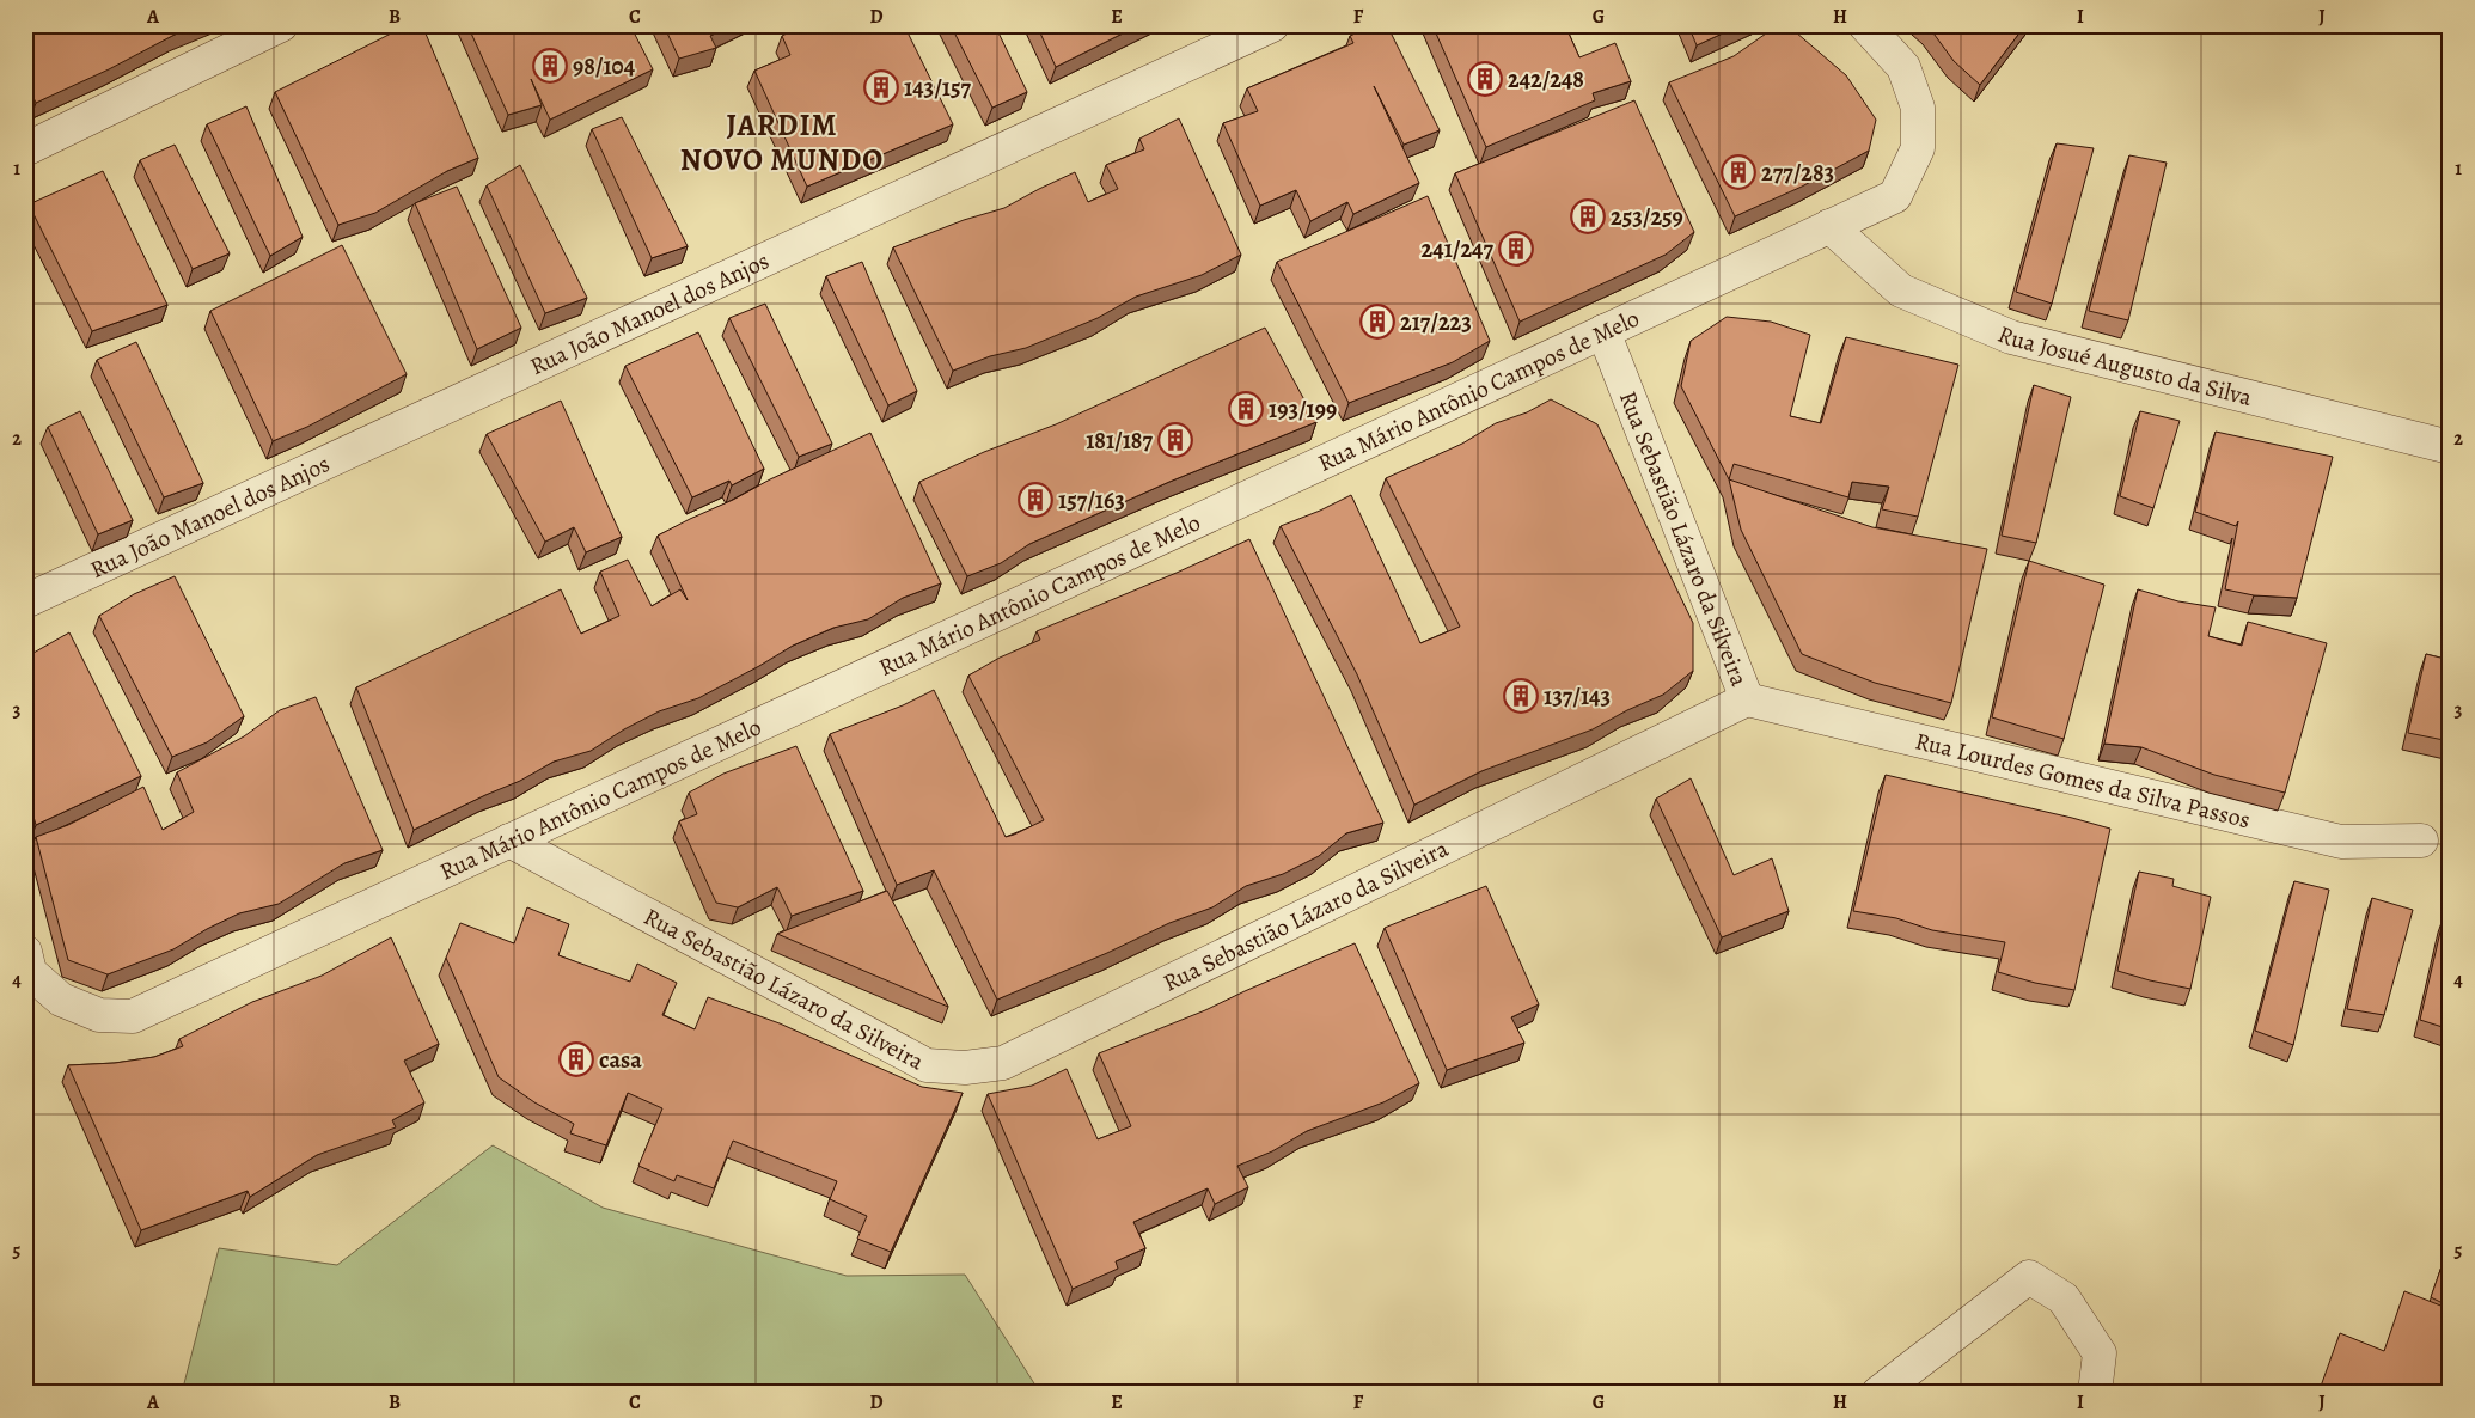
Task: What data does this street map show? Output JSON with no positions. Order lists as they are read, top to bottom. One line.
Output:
{"streets":{"street":["Rua João Manoel dos Anjos","Rua Josué Augusto da Silva","Rua Mário Antônio Campos de Melo","Rua Sebastião Lázaro da Silveira","Rua Lourdes Gomes da Silva Passos"]},"crossings":[["Rua Josué Augusto da Silva","Rua Mário Antônio Campos de Melo"],["Rua Mário Antônio Campos de Melo","Rua Sebastião Lázaro da Silveira"],["Rua Sebastião Lázaro da Silveira","Rua Lourdes Gomes da Silva Passos"]],"districts":["JARDIM NOVO MUNDO"],"places":{"building":["98/104","242/248","143/157","277/283","253/259","241/247","217/223","193/199","181/187","157/163","137/143","casa"]},"grid":{"columns":["A","B","C","D","E","F","G","H","I","J"],"rows":["1","2","3","4","5"]}}
